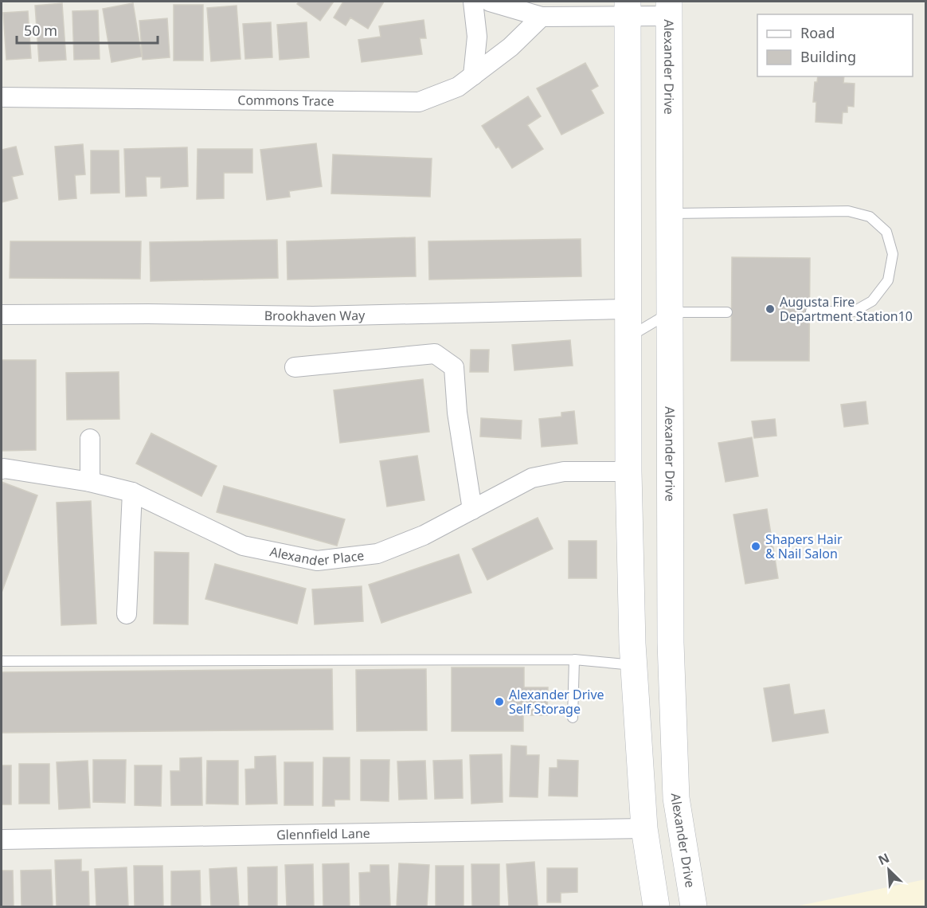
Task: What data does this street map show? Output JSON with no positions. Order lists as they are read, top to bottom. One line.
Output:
{"streets":{"main road":["Alexander Drive"],"street":["Commons Trace","Brookhaven Way","Alexander Place","Glennfield Lane"]},"places":["Augusta Fire Department Station10","Shapers Hair & Nail Salon","Alexander Drive Self Storage"],"legend":["Road","Building"],"scale_bar":"50 m","north":"top left"}
